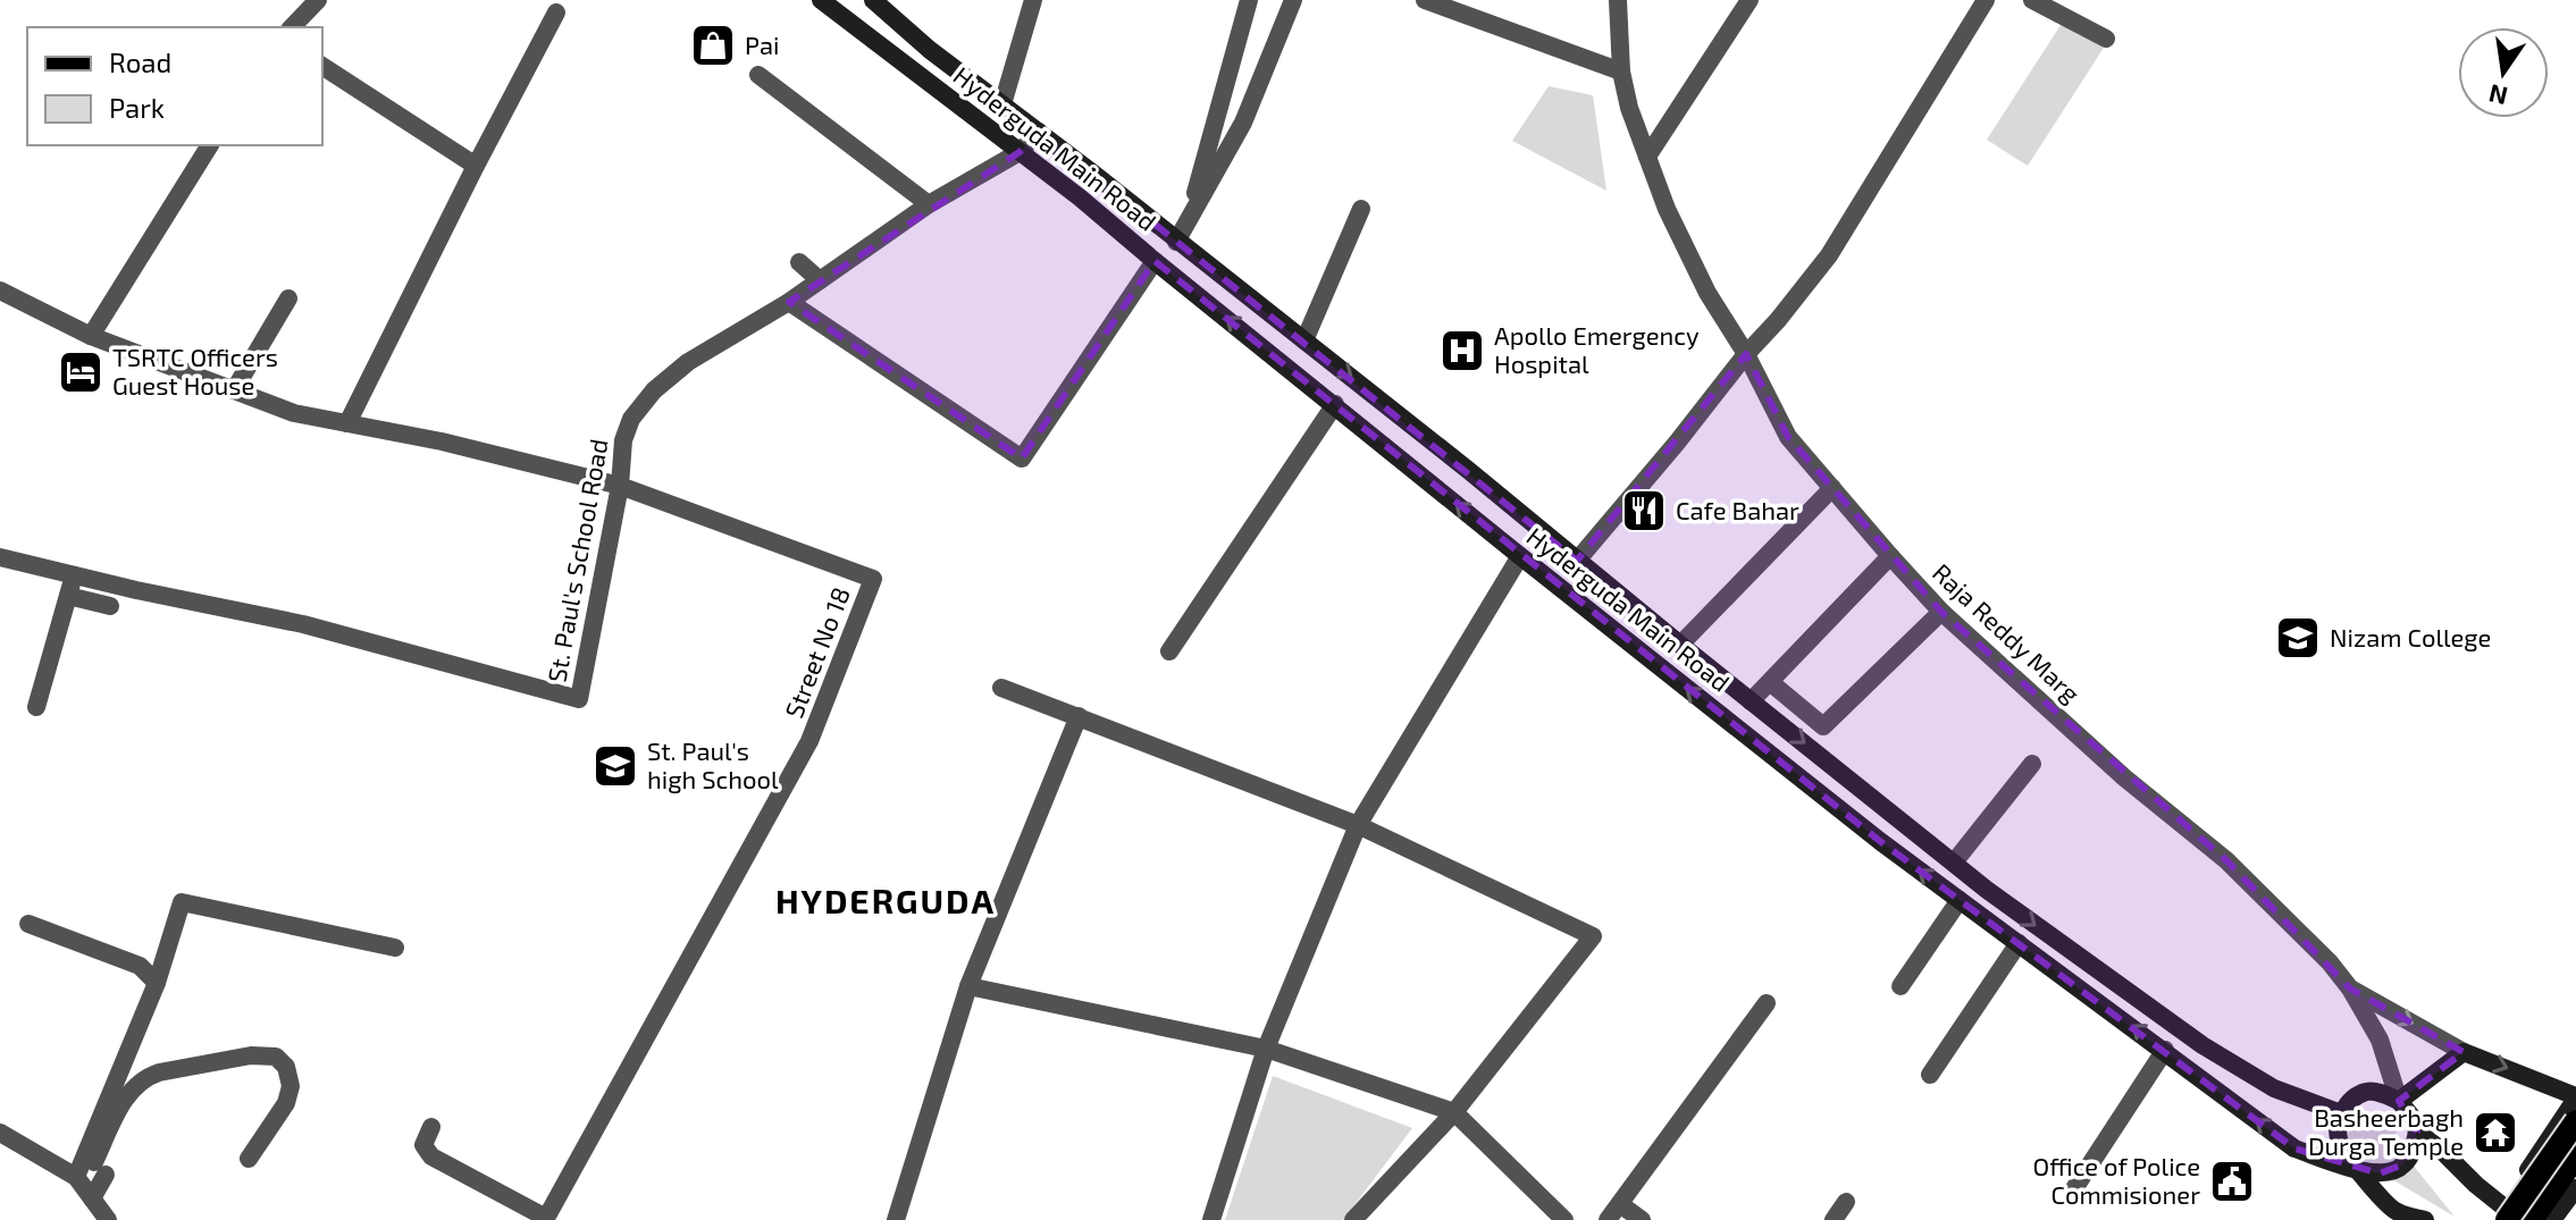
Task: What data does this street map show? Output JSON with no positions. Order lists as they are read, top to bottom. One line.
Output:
{"streets":{"main road":["Hyderguda Main Road","Raja Reddy Marg"],"street":["St. Paul's School Road","Street No 18"]},"crossings":[["Hyderguda Main Road","St. Paul's School Road"],["Hyderguda Main Road","Raja Reddy Marg"],["St. Paul's School Road","Street No 18"]],"districts":["HYDERGUDA"],"places":{"shop":["Pai"],"hospital":["Apollo Emergency Hospital"],"hotel":["TSRTC Officers Guest House"],"restaurant":["Cafe Bahar"],"school or university":["Nizam College","St. Paul's high School"],"temple":["Basheerbagh Durga Temple"],"public building":["Office of Police Commisioner"]},"legend":["Road","Park"],"north":"bottom"}
